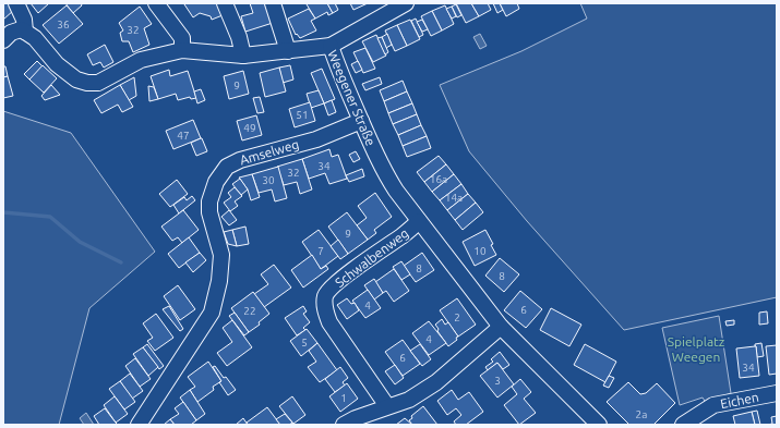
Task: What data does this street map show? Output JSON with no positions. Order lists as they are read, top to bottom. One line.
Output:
{"streets":{"street":["Weegener Straße","Amselweg","Schwalbenweg","Eichen"]},"crossings":[["Weegener Straße","Amselweg"],["Weegener Straße","Schwalbenweg"]],"parks":["Spielplatz Weegen"],"house_numbers":["36","32","9","51","49","47","34","32","16a","30","14a","9","7","10","8","8","4","6","22","2","4","5","6","34","3","1","2a"]}
